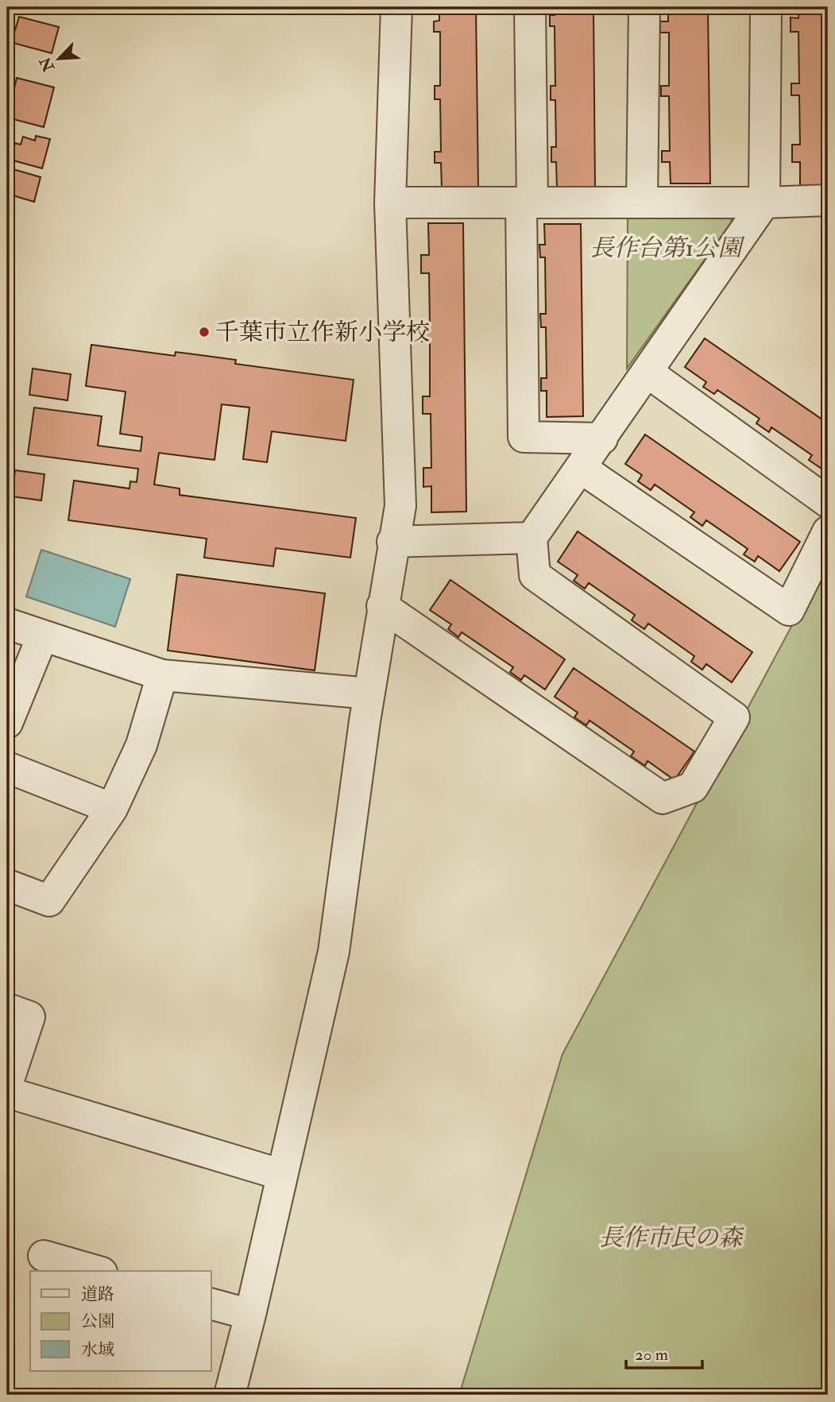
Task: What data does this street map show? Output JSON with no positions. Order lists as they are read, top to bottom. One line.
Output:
{"parks":["長作台第1公園","長作市民の森"],"places":["千葉市立作新小学校"],"legend":["道路","公園","水域"],"scale_bar":"20 m","north":"bottom left"}
